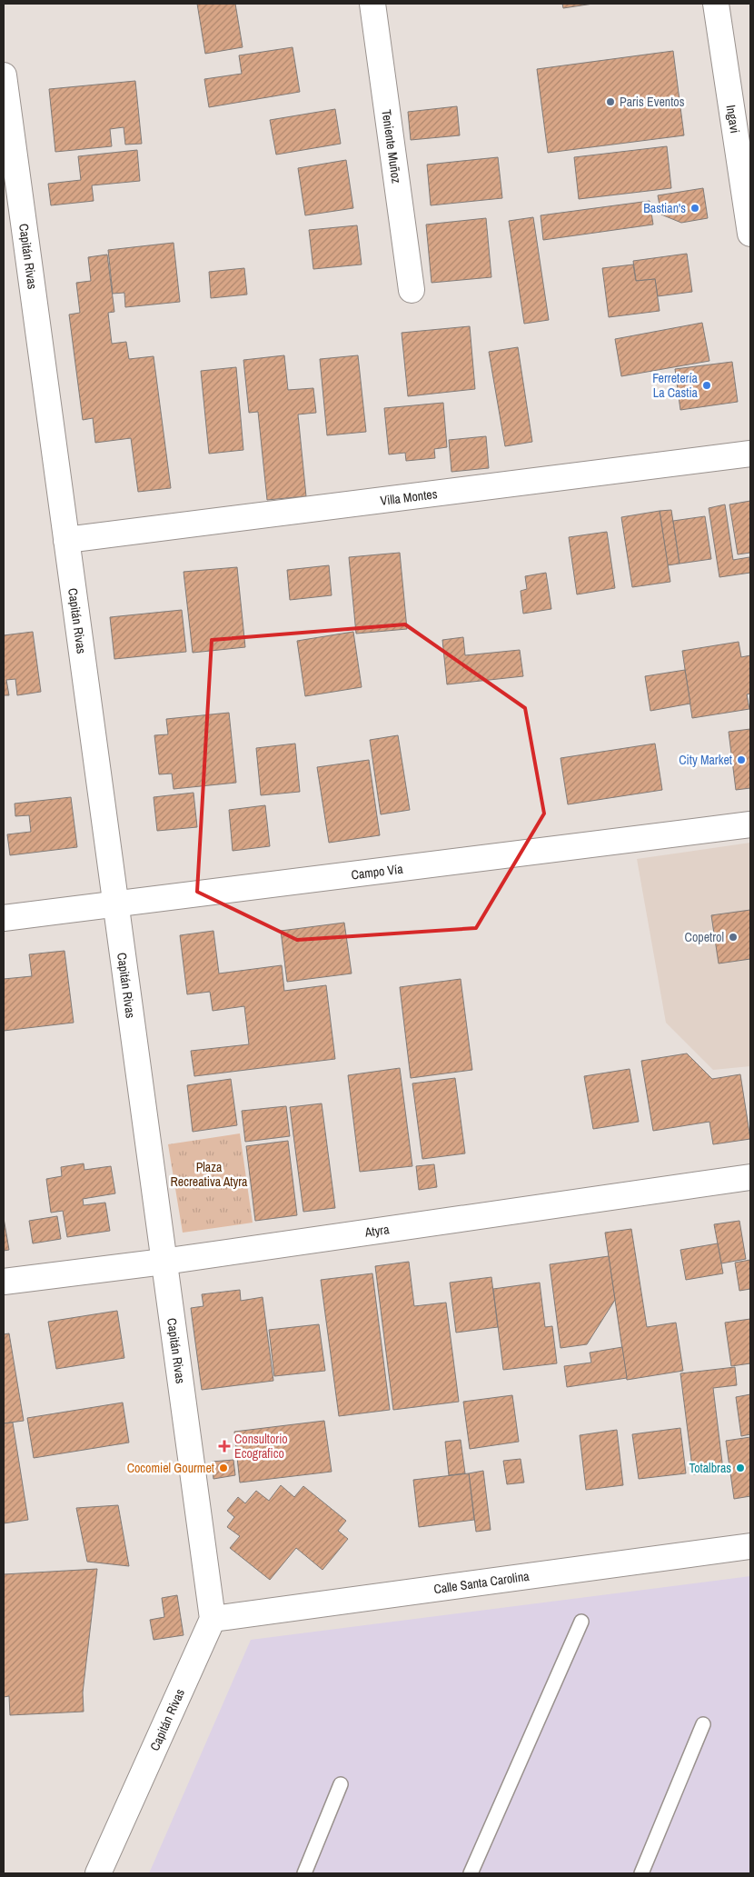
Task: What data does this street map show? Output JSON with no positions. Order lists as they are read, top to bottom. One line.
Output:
{"streets":{"street":["Ingavi","Teniente Muñoz","Capitán Rivas","Villa Montes","Campo Vía","Atyra","Calle Santa Carolina"]},"crossings":[["Capitán Rivas","Villa Montes"],["Capitán Rivas","Campo Vía"],["Capitán Rivas","Atyra"],["Capitán Rivas","Calle Santa Carolina"]],"parks":["Plaza Recreativa Atyra"],"places":{"other":["Paris Eventos","Bastian's","Ferretería La Castia","City Market","Copetrol","Cocomiel Gourmet","Totalbras"],"health":["Consultorio Ecografico"]}}
